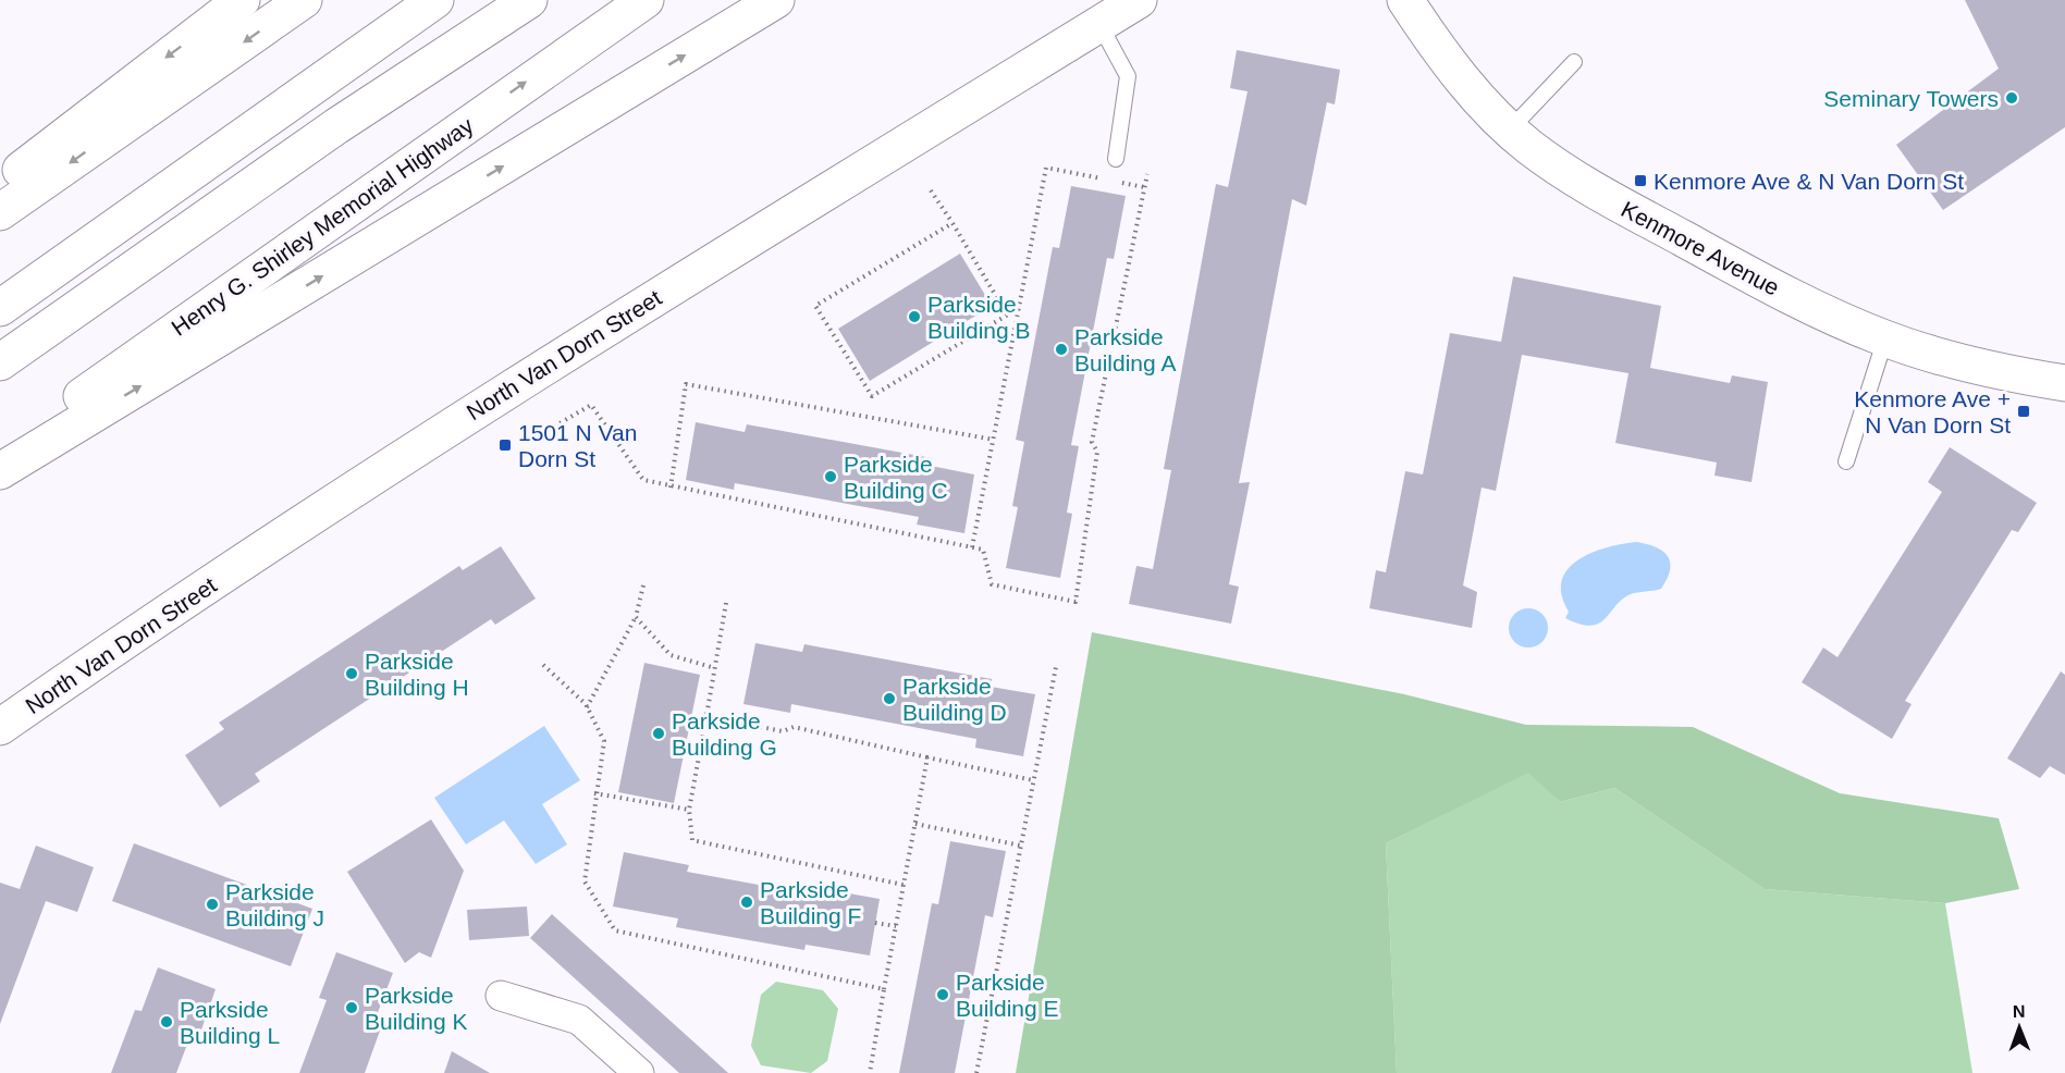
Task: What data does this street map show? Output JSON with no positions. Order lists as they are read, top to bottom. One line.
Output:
{"streets":{"main road":["Henry G. Shirley Memorial Highway","Kenmore Avenue","North Van Dorn Street"]},"places":{"other":["Seminary Towers","Parkside Building B","Parkside Building A","Parkside Building C","Parkside Building H","Parkside Building D","Parkside Building G","Parkside Building F","Parkside Building J","Parkside Building E","Parkside Building K","Parkside Building L"],"transit":["Kenmore Ave & N Van Dorn St","Kenmore Ave + N Van Dorn St","1501 N Van Dorn St"]},"north":"top"}
